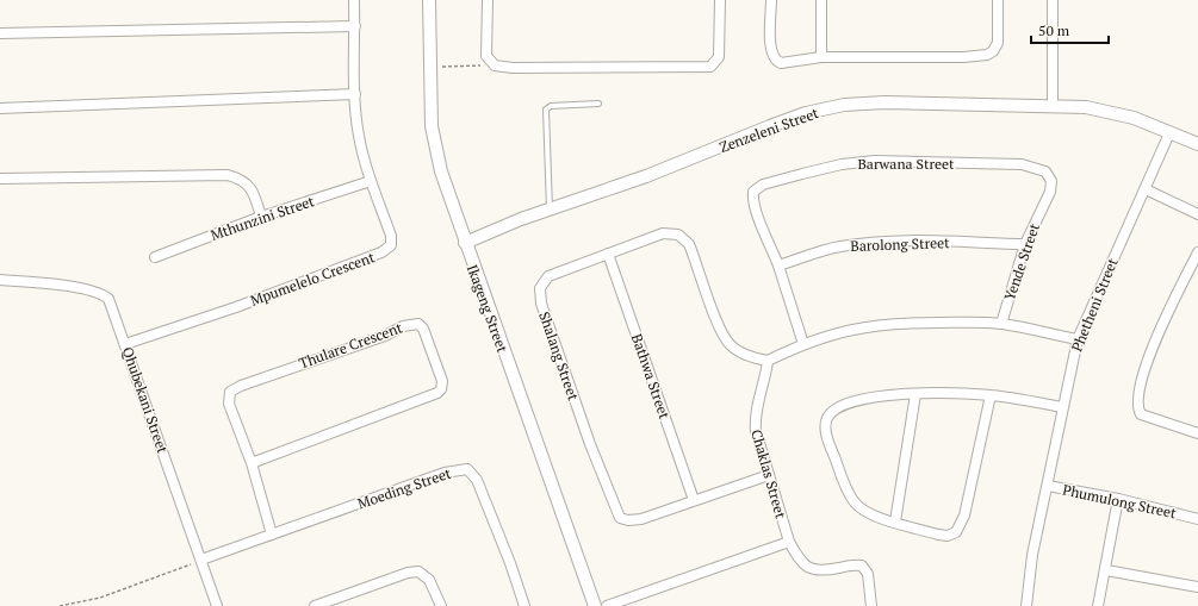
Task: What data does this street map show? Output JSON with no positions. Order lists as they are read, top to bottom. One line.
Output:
{"streets":{"street":["Zenzeleni Street","Barwana Street","Mthunzini Street","Barolong Street","Yende Street","Mpumelelo Crescent","Phetheni Street","Ikageng Street","Thulare Crescent","Shalang Street","Bathwa Street","Qhubekani Street","Chaklas Street","Moeding Street","Phumulong Street"]},"crossings":[["Zenzeleni Street","Phetheni Street"],["Zenzeleni Street","Ikageng Street"],["Barwana Street","Barolong Street"],["Barwana Street","Yende Street"],["Mthunzini Street","Mpumelelo Crescent"],["Barolong Street","Yende Street"],["Mpumelelo Crescent","Qhubekani Street"],["Phetheni Street","Phumulong Street"],["Thulare Crescent","Moeding Street"],["Shalang Street","Bathwa Street"],["Shalang Street","Chaklas Street"],["Qhubekani Street","Moeding Street"]],"scale_bar":"50 m"}
